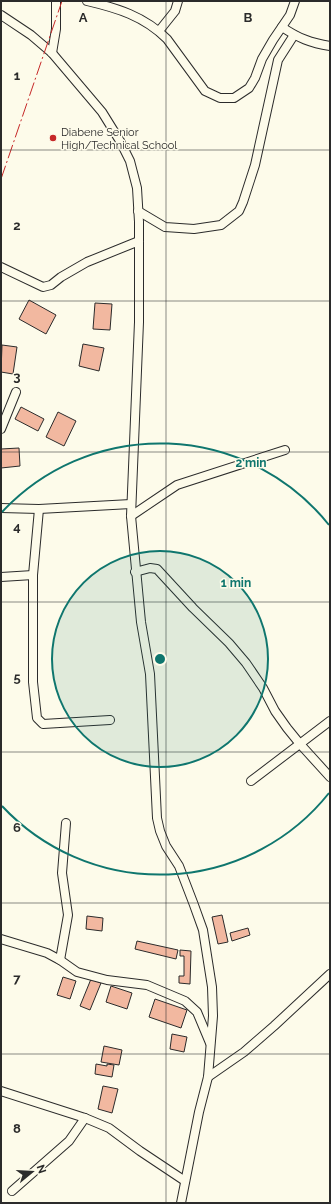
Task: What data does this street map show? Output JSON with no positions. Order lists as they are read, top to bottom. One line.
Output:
{"places":["Diabene Senior High/Technical School"],"north":"right","grid":{"columns":["A","B"],"rows":["1","2","3","4","5","6","7","8"]},"rings":["2 min","1 min"]}
